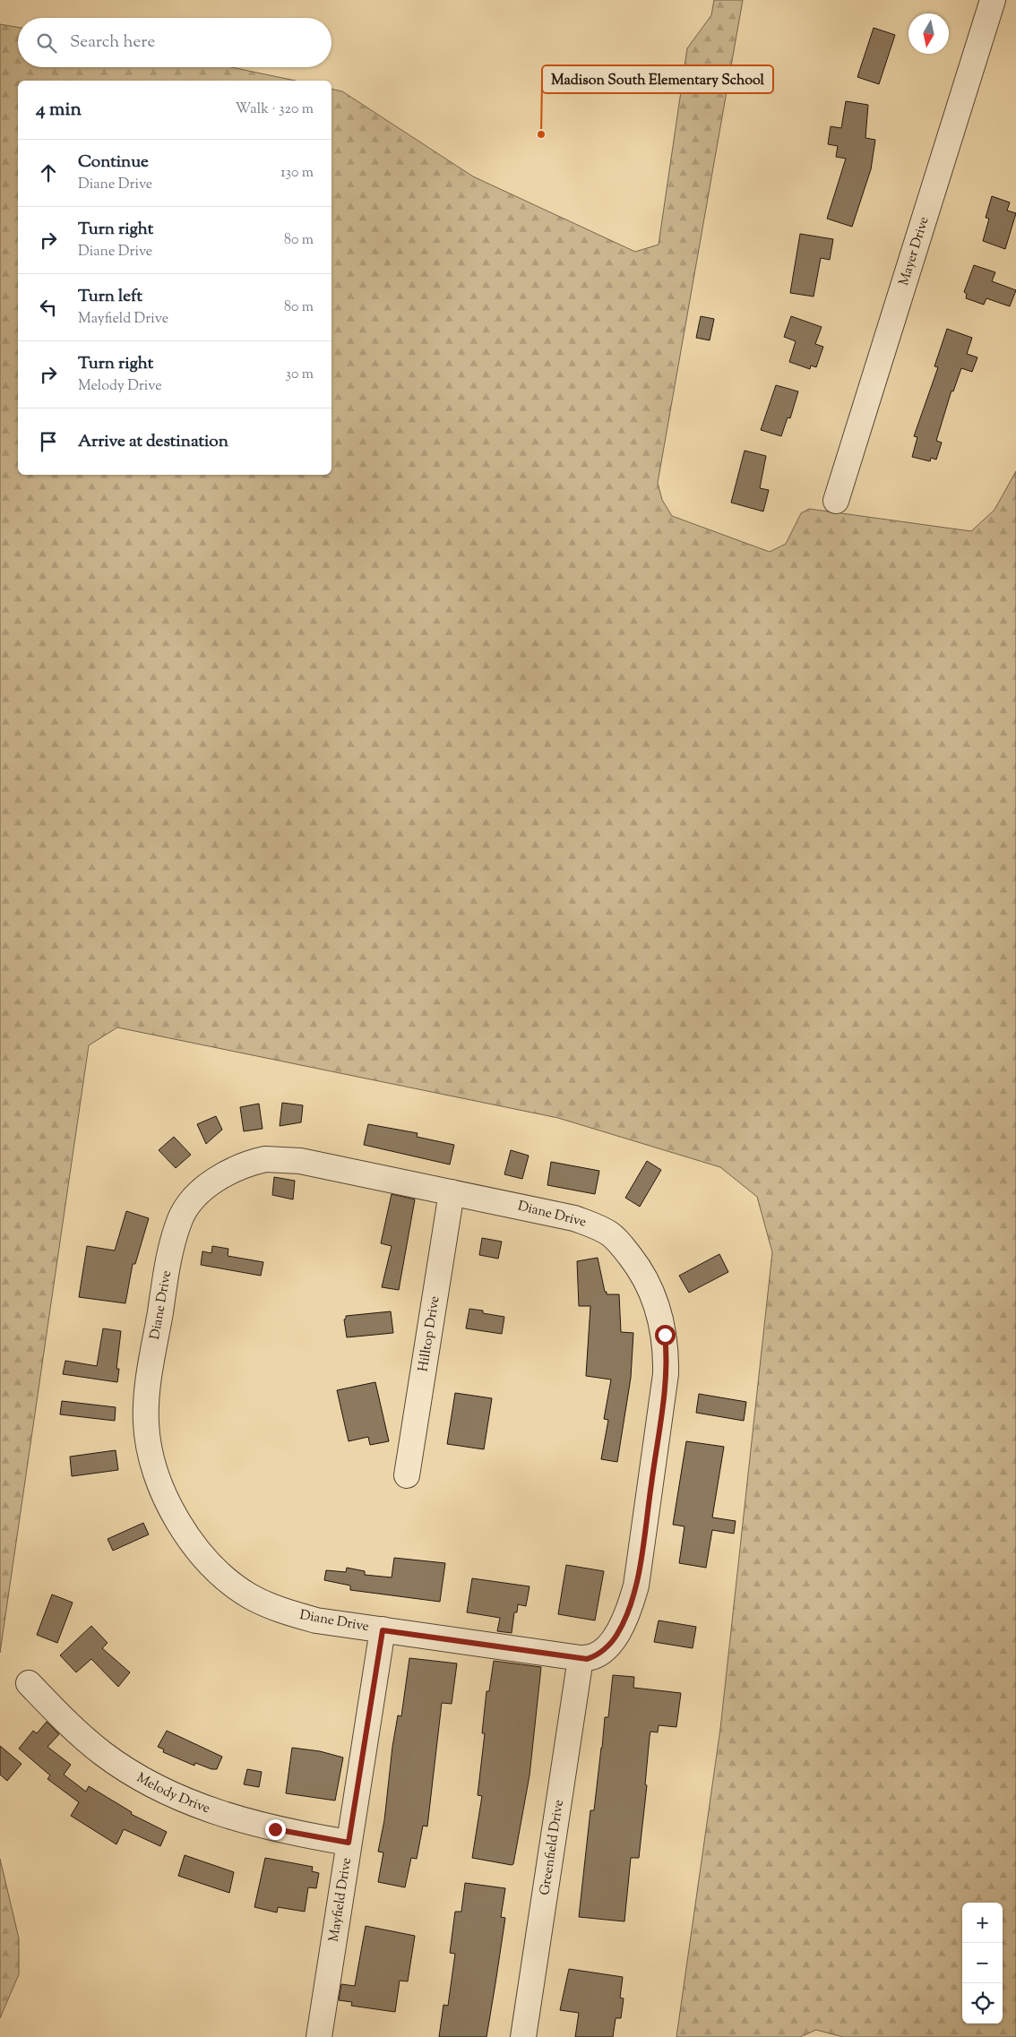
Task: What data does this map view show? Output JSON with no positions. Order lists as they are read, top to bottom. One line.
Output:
{"streets":{"street":["Mayer Drive","Diane Drive","Hilltop Drive","Melody Drive","Greenfield Drive","Mayfield Drive"]},"crossings":[["Diane Drive","Hilltop Drive"],["Diane Drive","Greenfield Drive"],["Diane Drive","Mayfield Drive"],["Melody Drive","Mayfield Drive"]],"places":["Madison South Elementary School"],"north":"bottom","page":{"search":"Search here","heading":["4 min","Walk · 320 m"],"list":[["Continue","Diane Drive","130 m"],["Turn right","Diane Drive","80 m"],["Turn left","Mayfield Drive","80 m"],["Turn right","Melody Drive","30 m"],"Arrive at destination"],"map_buttons":["+","−"]}}
